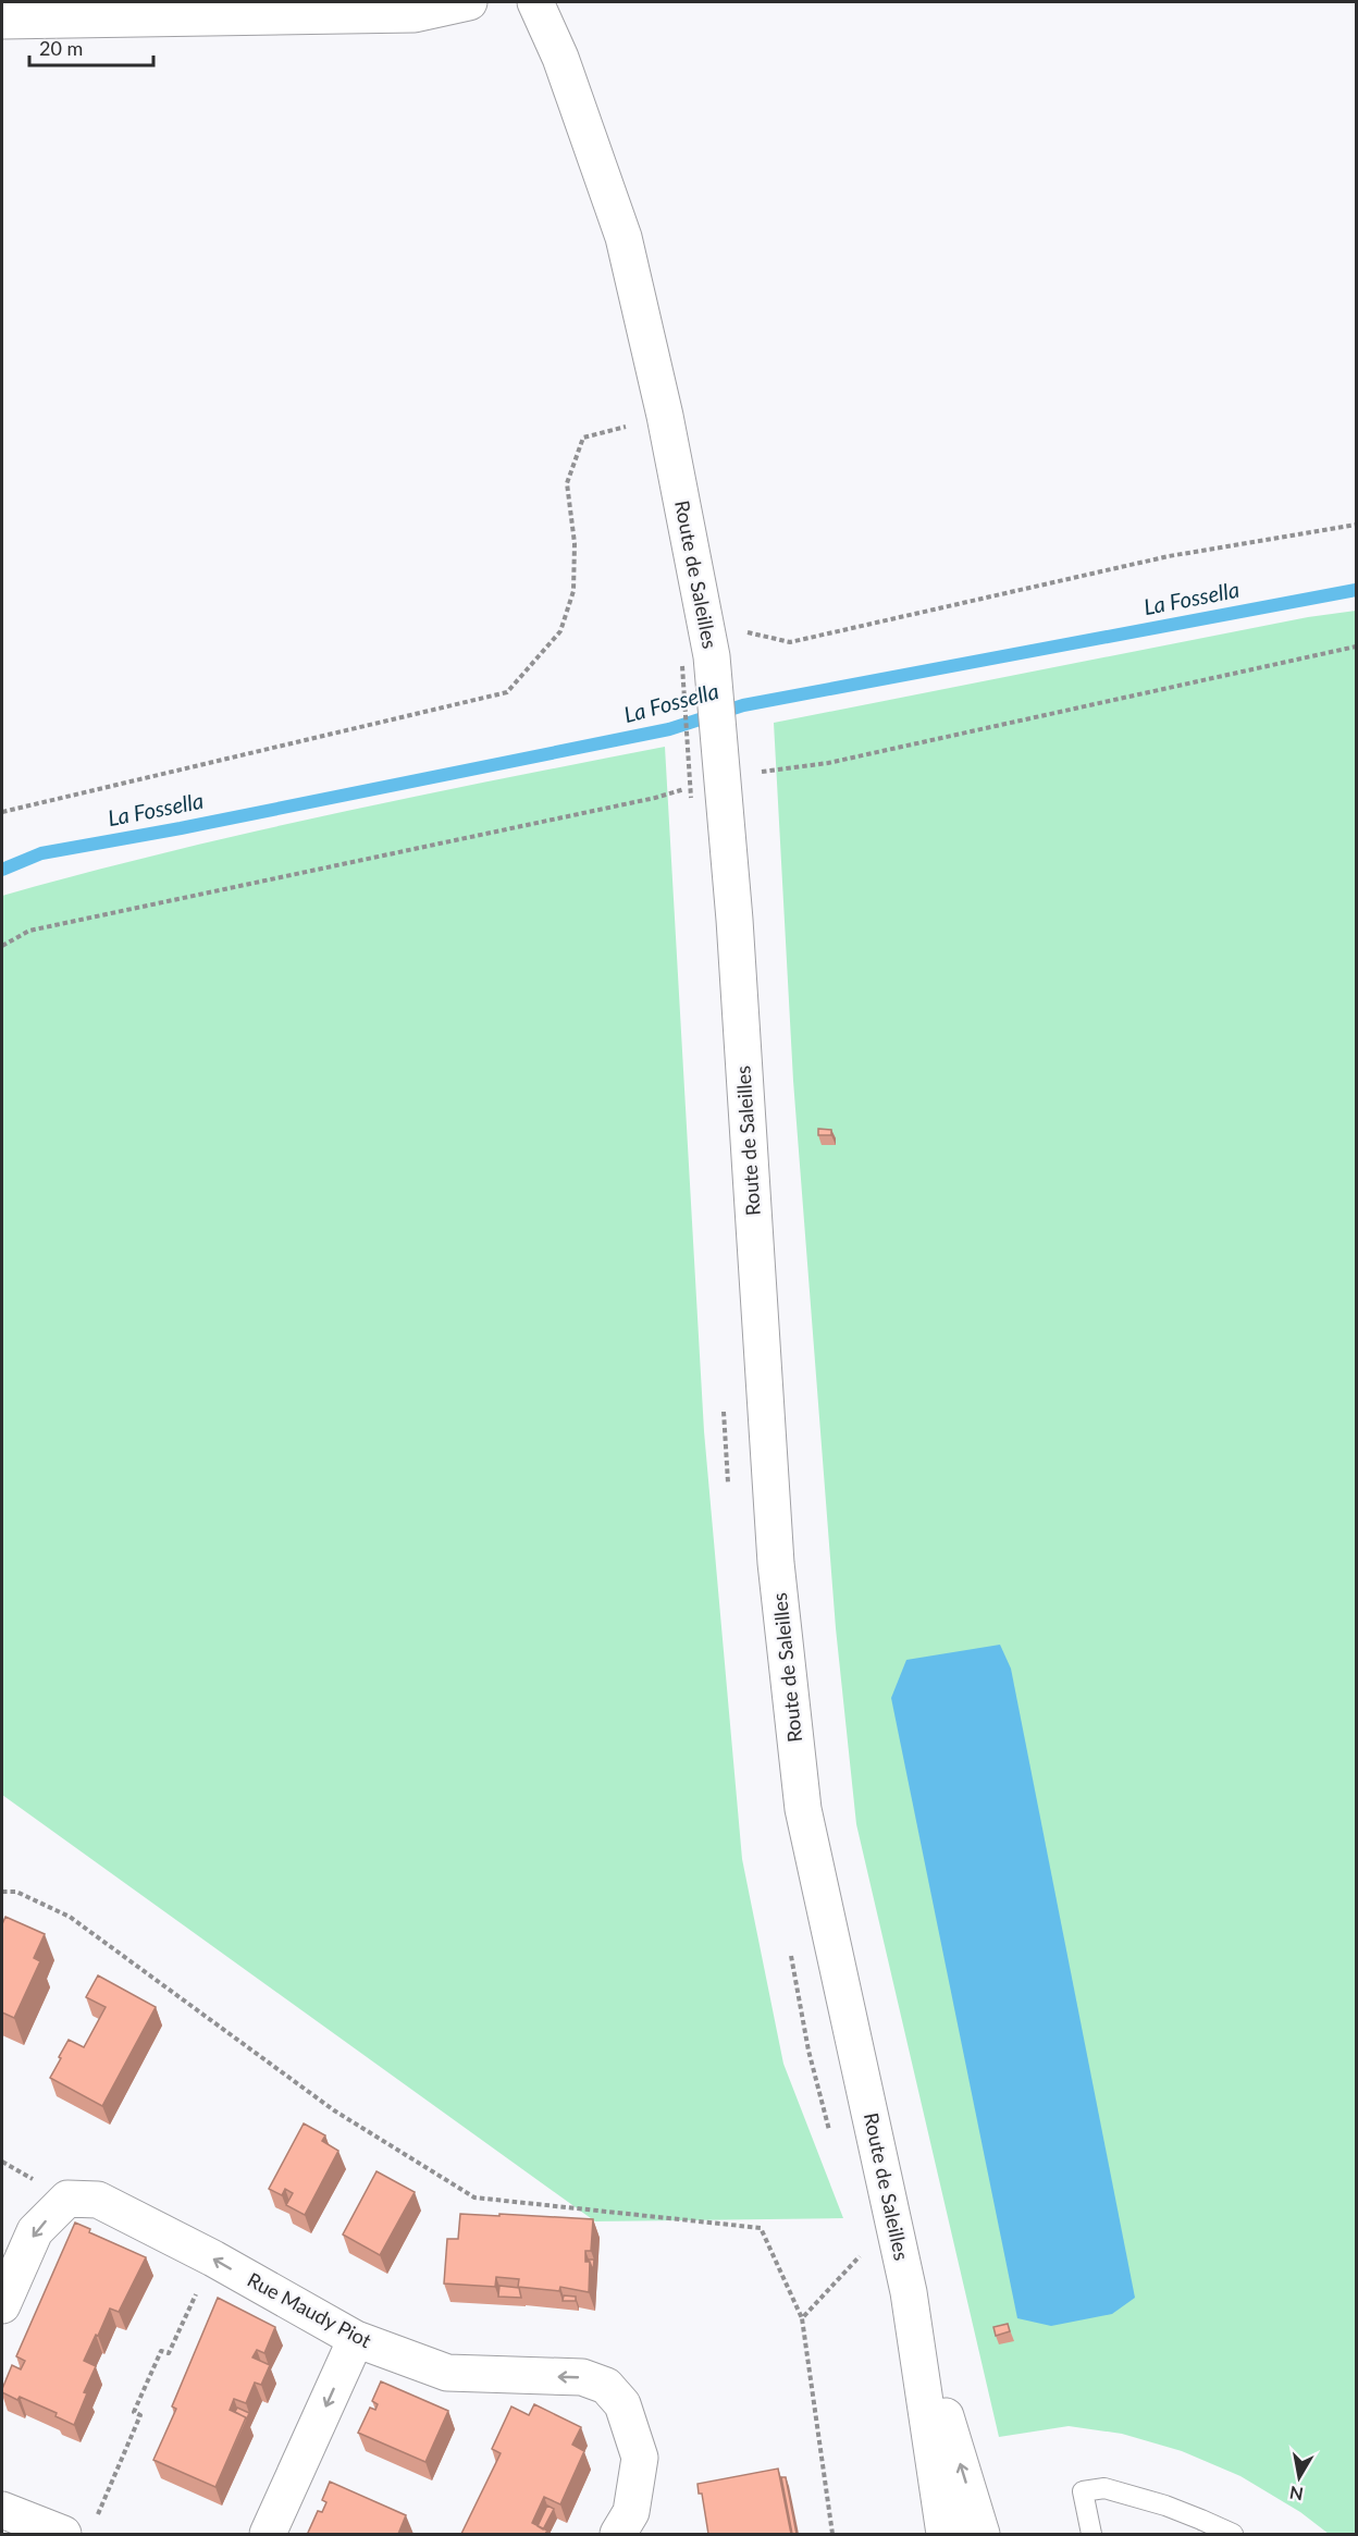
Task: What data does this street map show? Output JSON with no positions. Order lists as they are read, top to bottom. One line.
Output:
{"streets":{"main road":["Route de Saleilles","Rue Maudy Piot"]},"water":["La Fossella"],"scale_bar":"20 m","north":"bottom"}
